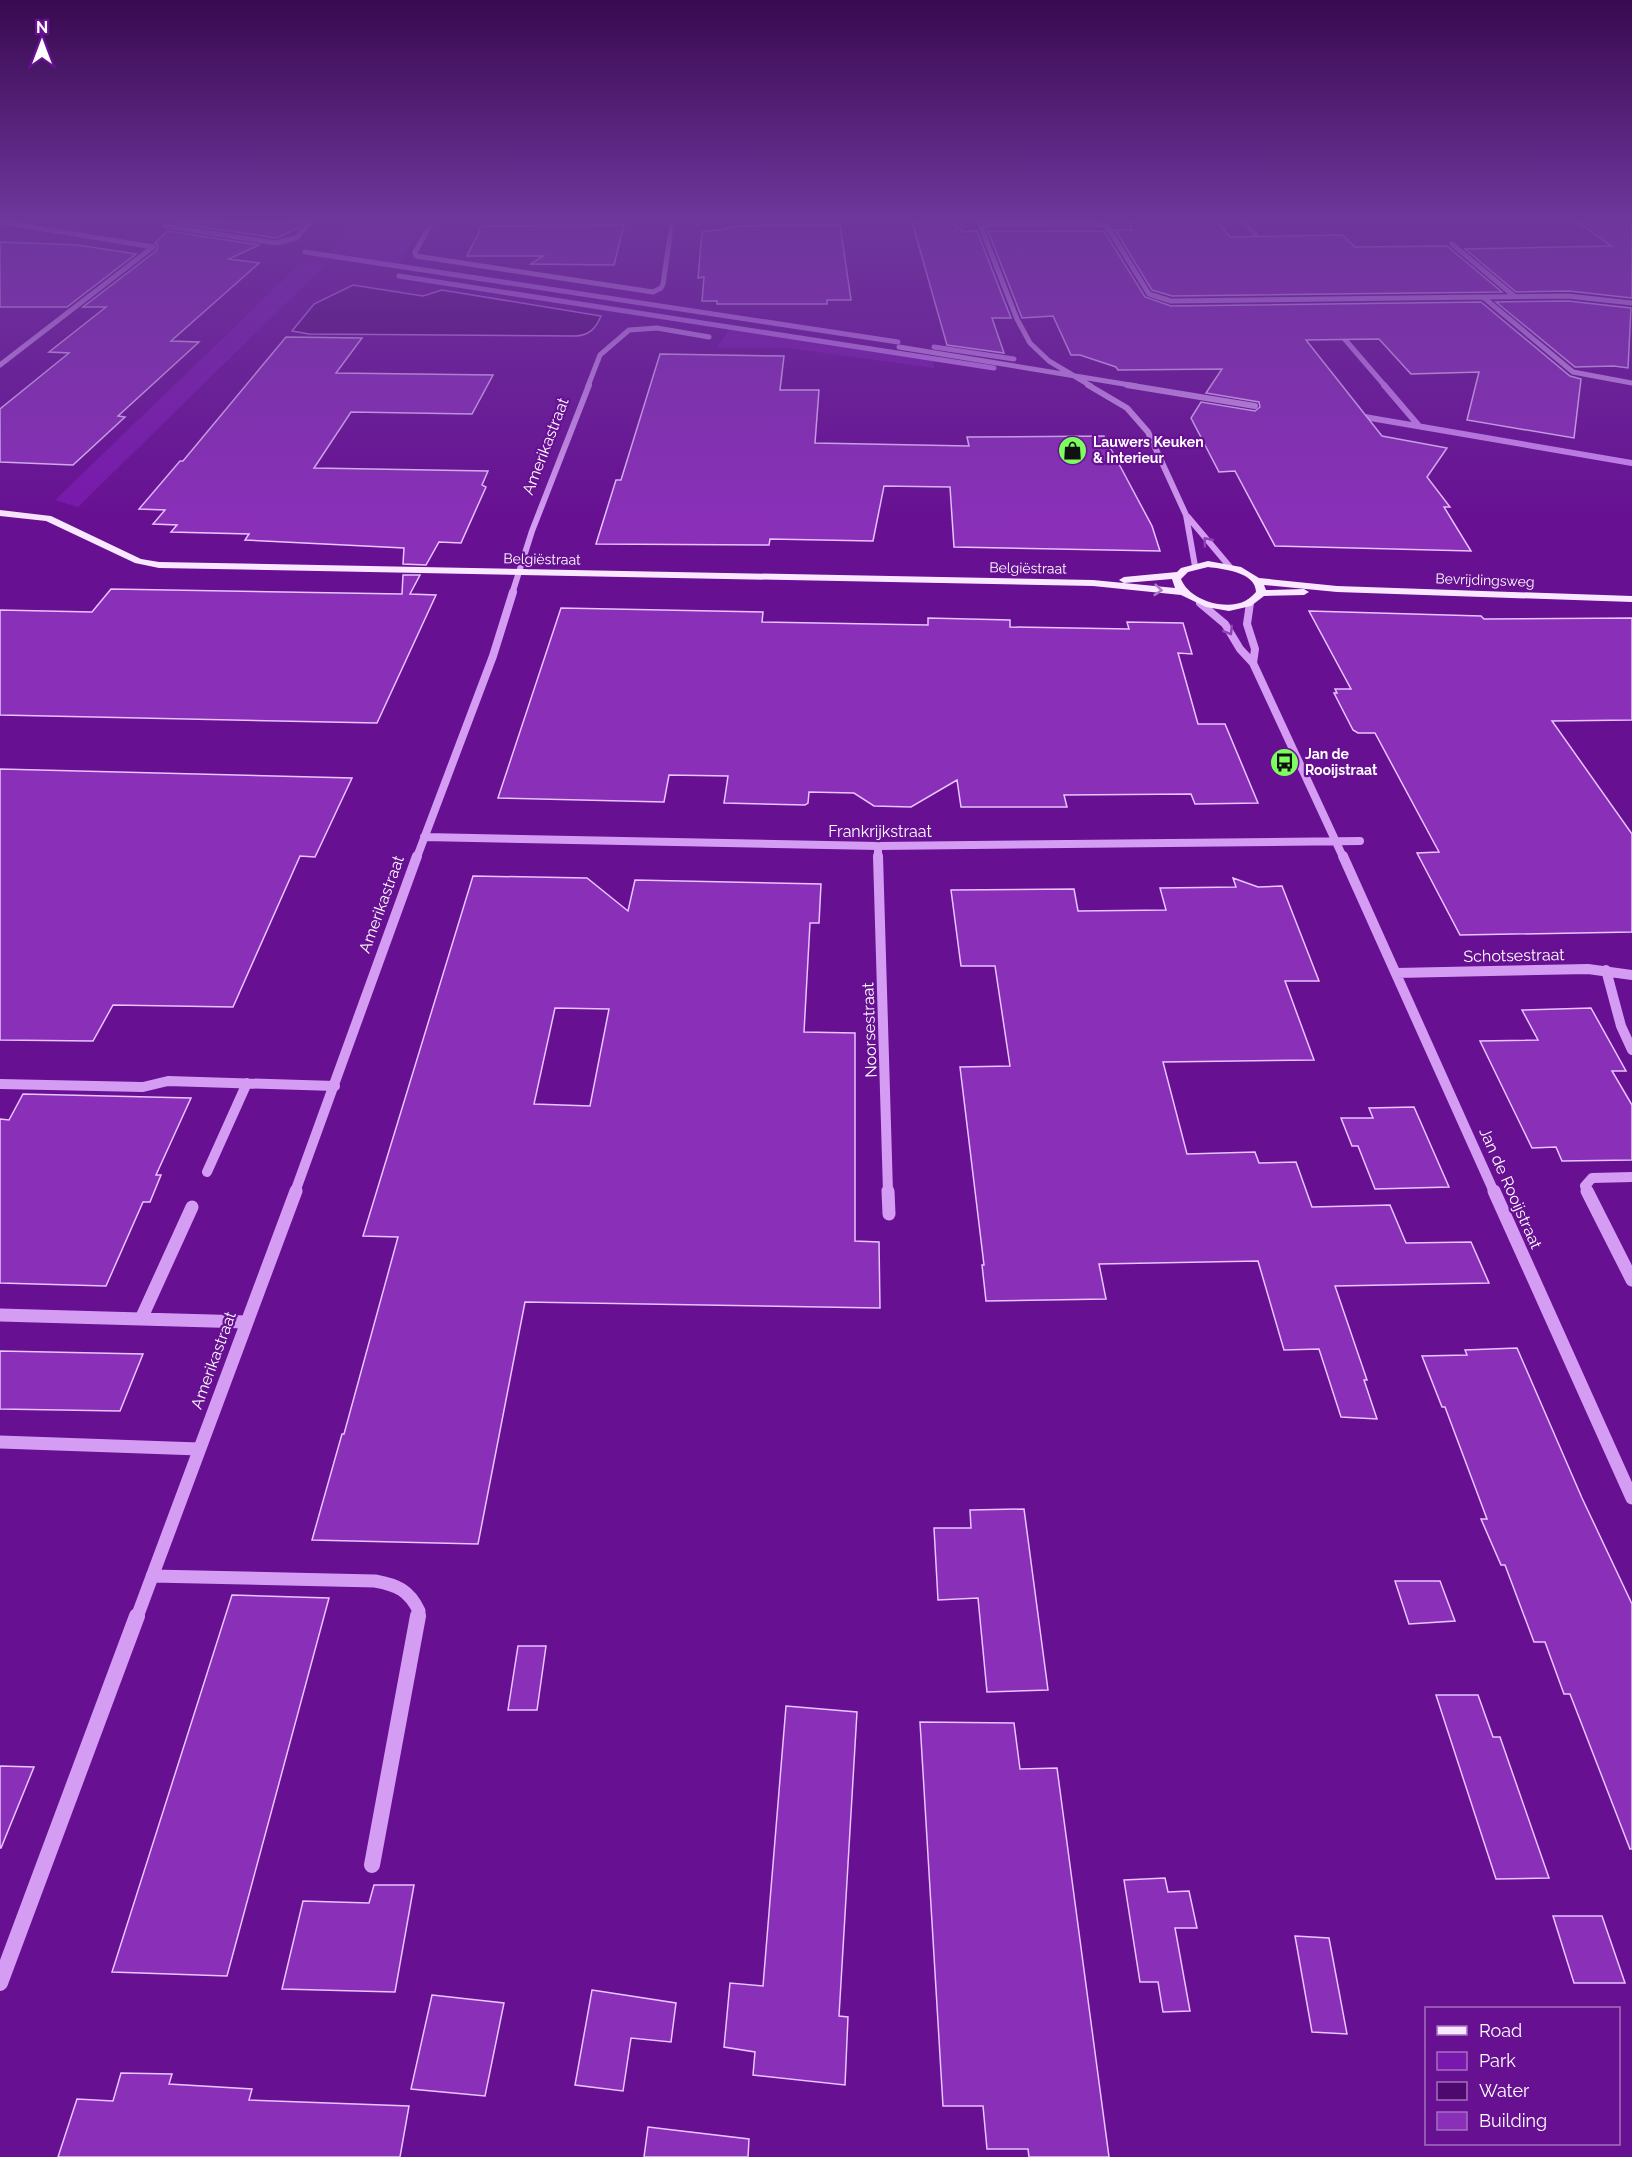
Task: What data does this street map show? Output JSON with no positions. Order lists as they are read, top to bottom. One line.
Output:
{"streets":{"main road":["Belgiëstraat","Bevrijdingsweg"],"street":["Amerikastraat","Frankrijkstraat","Schotsestraat","Noorsestraat","Jan de Rooijstraat"]},"crossings":[["Amerikastraat","Belgiëstraat"],["Amerikastraat","Frankrijkstraat"],["Frankrijkstraat","Noorsestraat"],["Frankrijkstraat","Jan de Rooijstraat"],["Schotsestraat","Jan de Rooijstraat"]],"places":{"shop":["Lauwers Keuken & Interieur"],"bus stop":["Jan de Rooijstraat"]},"legend":["Road","Park","Water","Building"],"north":"top"}
